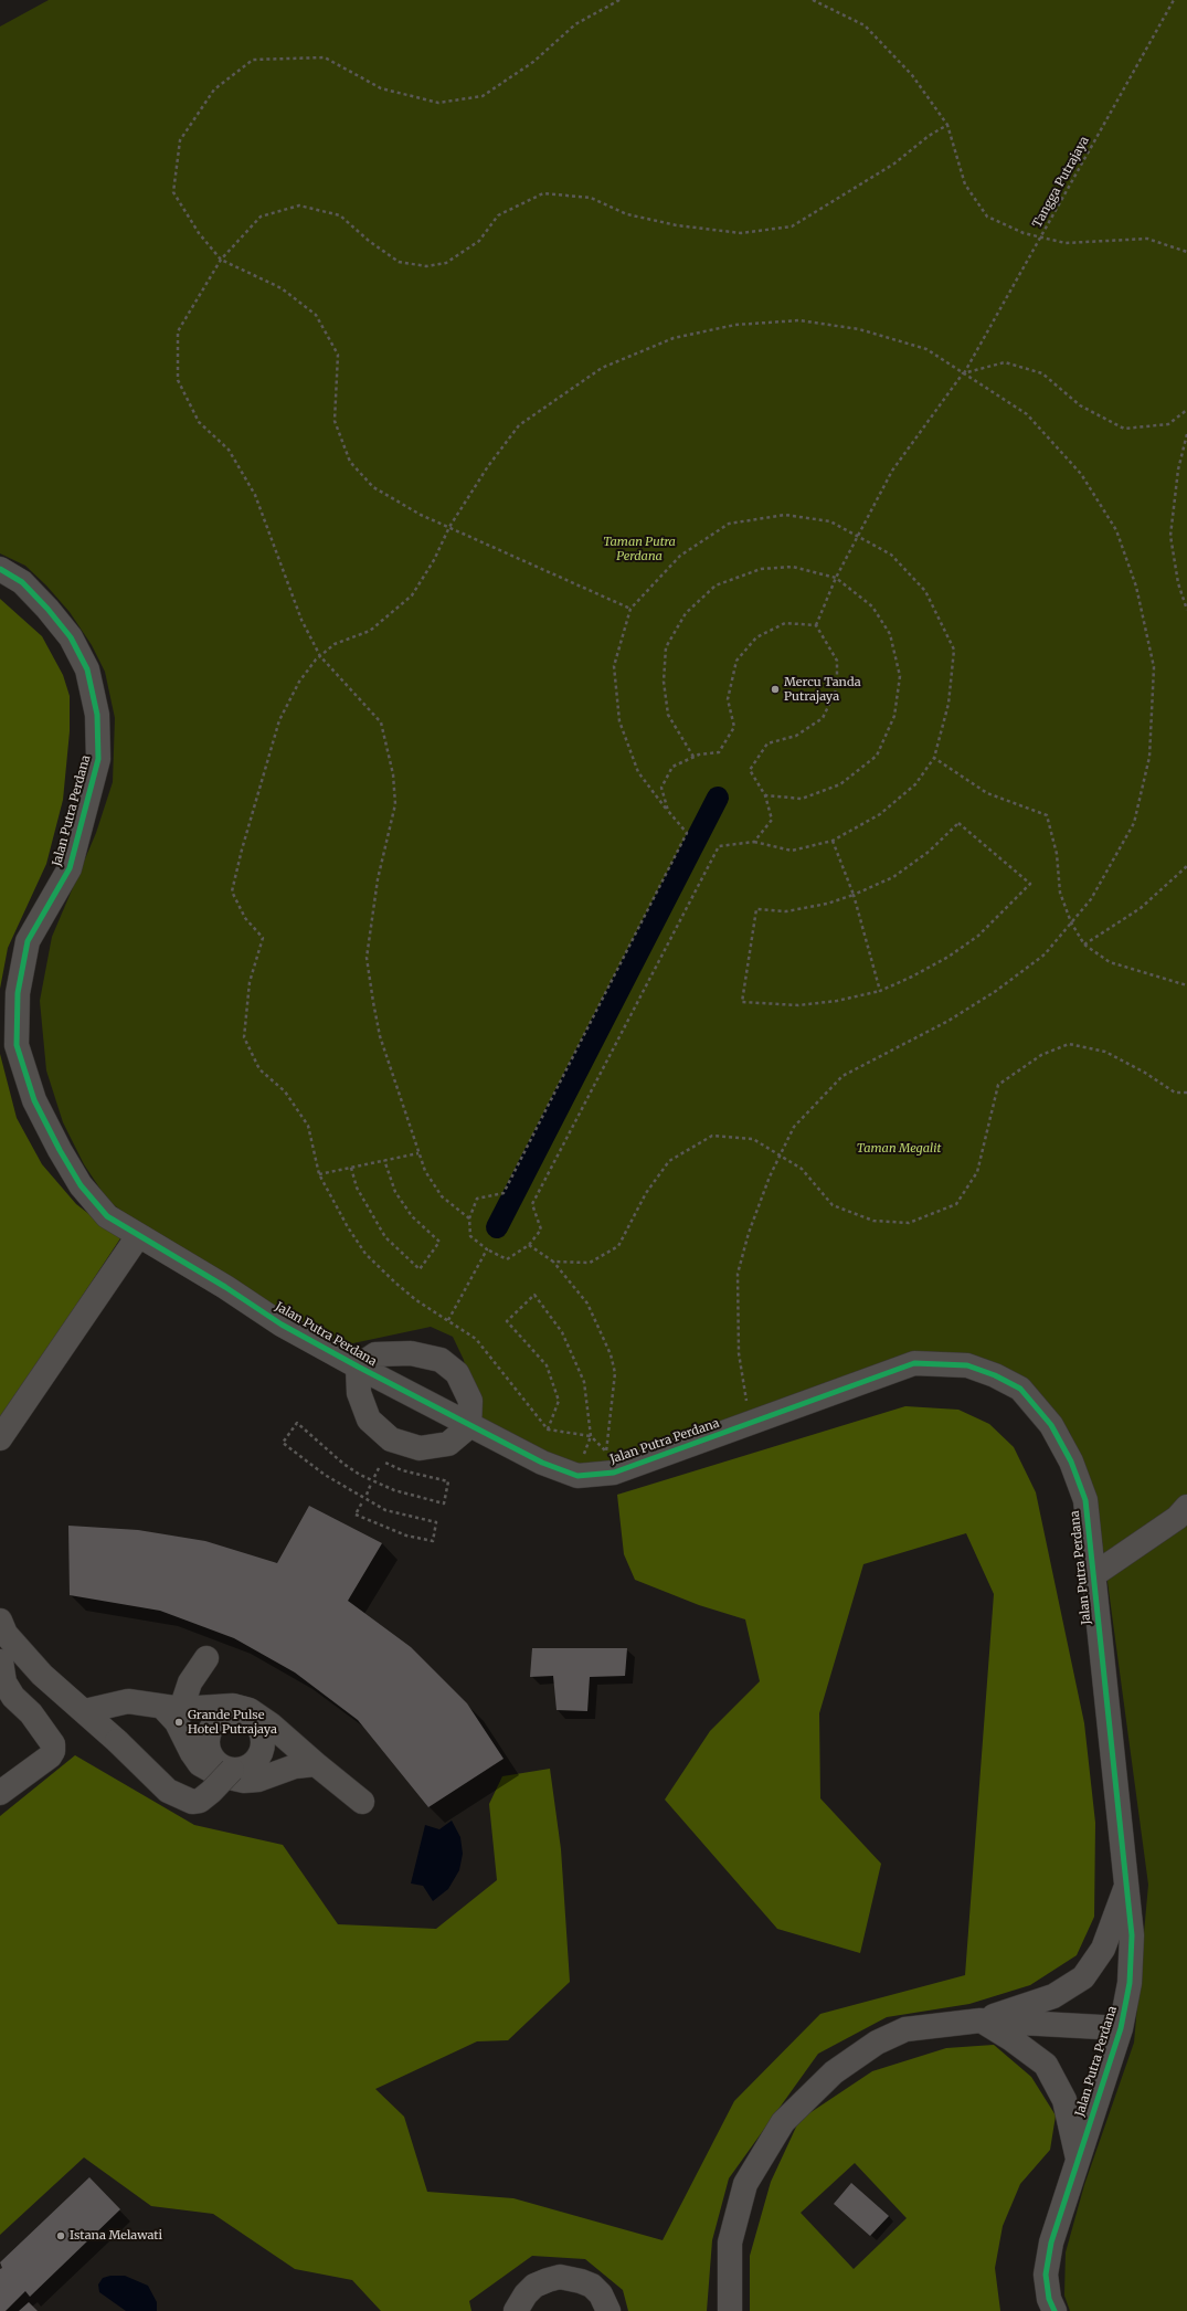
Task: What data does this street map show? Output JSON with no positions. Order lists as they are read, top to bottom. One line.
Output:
{"streets":{"street":["Jalan Putra Perdana"],"path":["Tangga Putrajaya"]},"parks":["Taman Putra Perdana","Taman Megalit"],"places":["Mercu Tanda Putrajaya","Grande Pulse Hotel Putrajaya","Istana Melawati"]}
